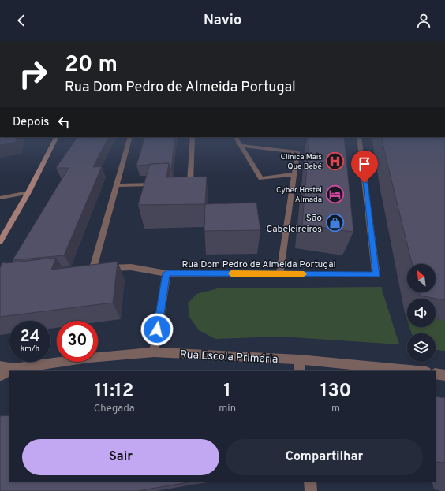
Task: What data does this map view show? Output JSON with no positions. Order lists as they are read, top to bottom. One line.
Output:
{"streets":{"street":["Rua Dom Pedro de Almeida Portugal","Rua Escola Primária"]},"places":{"hospital":["Clínica Mais Que Bebé"],"hotel":["Cyber Hostel Almada"],"shop":["São Cabeleireiros"]},"north":"top left","page":{"header":"Navio","turn":["20 m","Rua Dom Pedro de Almeida Portugal"],"then":"Depois","speed":"24 km/h","limit":"30","eta":["11:12","Chegada","1","min","130","m"],"buttons":["Sair","Compartilhar"]}}
